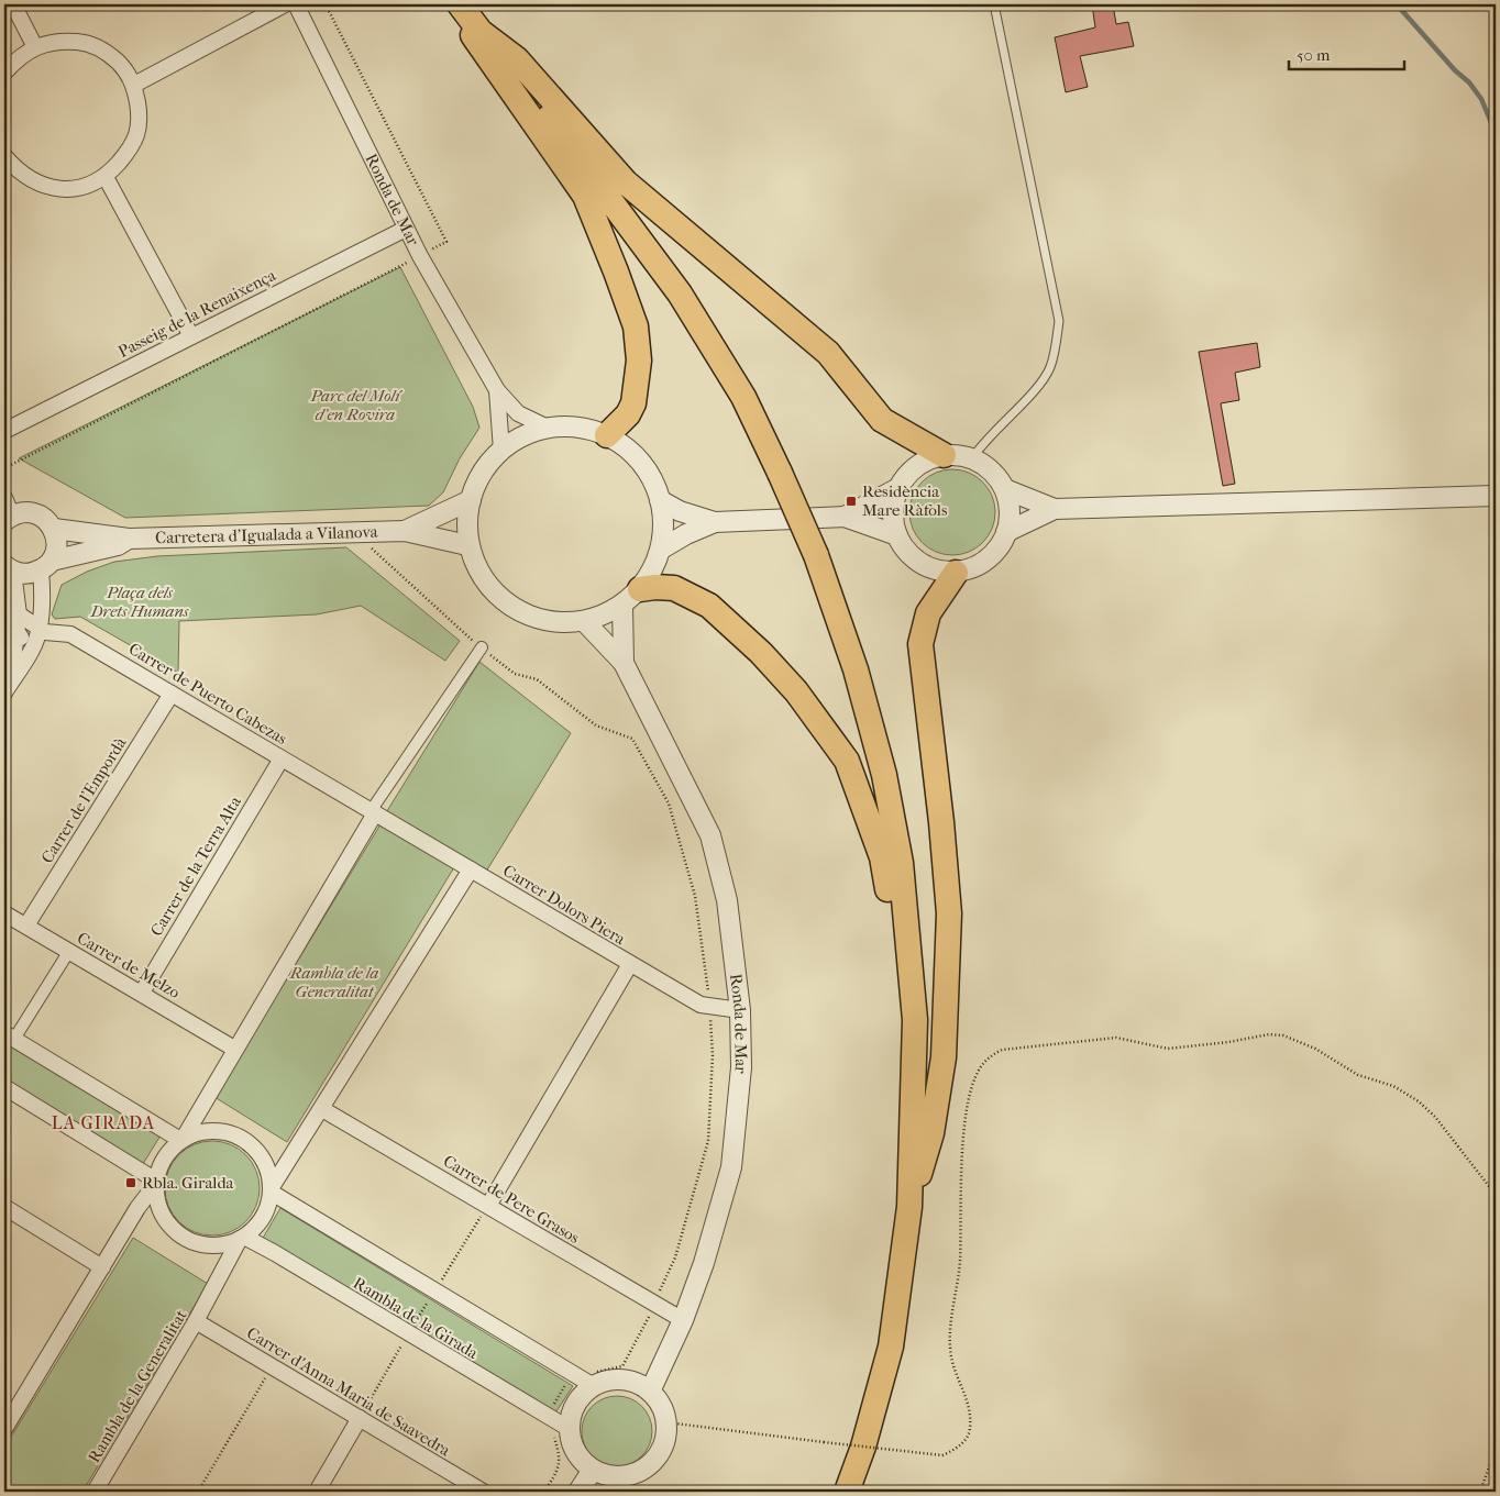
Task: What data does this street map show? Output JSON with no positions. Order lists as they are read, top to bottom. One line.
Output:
{"streets":{"street":["Ronda de Mar","Passeig de la Renaixença","Carretera d'Igualada a Vilanova","Carrer de Puerto Cabezas","Carrer de l'Empordà","Carrer de la Terra Alta","Carrer Dolors Piera","Carrer de Melzo","Carrer de Pere Grasos","Rambla de la Girada","Rambla de la Generalitat","Carrer d'Anna Maria de Saavedra"]},"crossings":[["Ronda de Mar","Passeig de la Renaixença"],["Ronda de Mar","Carretera d'Igualada a Vilanova"],["Ronda de Mar","Carrer Dolors Piera"],["Ronda de Mar","Carrer de Pere Grasos"],["Ronda de Mar","Rambla de la Girada"],["Carrer de Puerto Cabezas","Carrer de l'Empordà"],["Carrer de Puerto Cabezas","Carrer de la Terra Alta"],["Carrer de Puerto Cabezas","Carrer Dolors Piera"],["Carrer de l'Empordà","Carrer de Melzo"],["Carrer de la Terra Alta","Carrer de Melzo"],["Rambla de la Girada","Rambla de la Generalitat"],["Rambla de la Generalitat","Carrer d'Anna Maria de Saavedra"]],"districts":["LA GIRADA"],"parks":["Parc del Molí d'en Rovira","Plaça dels Drets Humans","Rambla de la Generalitat"],"places":{"transit":["Residència Mare Ràfols","Rbla. Giralda"]},"scale_bar":"50 m"}
